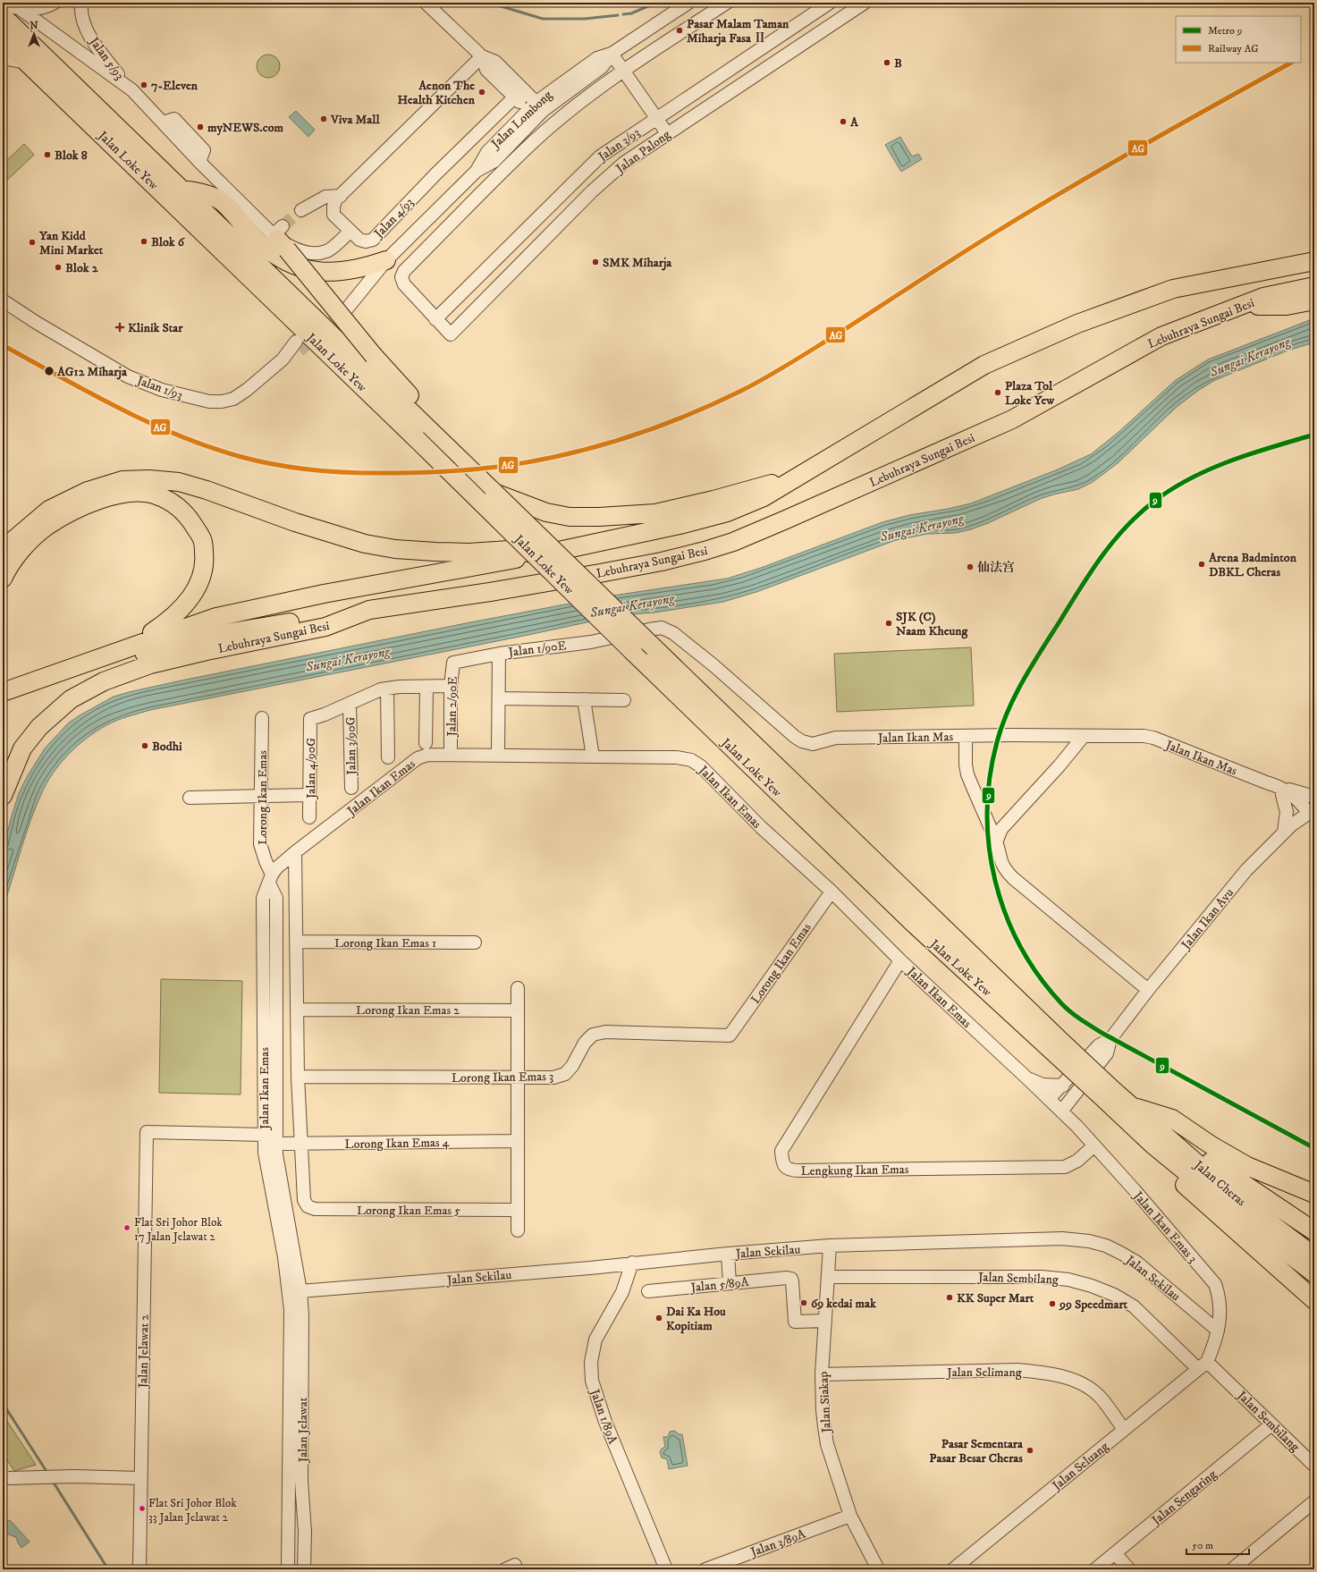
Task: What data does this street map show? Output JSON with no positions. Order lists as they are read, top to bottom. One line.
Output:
{"streets":{"highway":["Jalan Loke Yew","Lebuhraya Sungai Besi","Jalan Cheras"],"street":["Jalan 5/93","Jalan Lombong","Jalan 3/93","Jalan Palong","Jalan 4/93","Jalan 1/93","Jalan 1/90E","Jalan 2/90E","Jalan Ikan Mas","Jalan 3/90G","Jalan 4/90G","Jalan Ikan Emas","Lorong Ikan Emas","Jalan Ikan Ayu","Lorong Ikan Emas 1","Lorong Ikan Emas 2","Lorong Ikan Emas 3","Lorong Ikan Emas 4","Lengkung Ikan Emas","Lorong Ikan Emas 5","Jalan Ikan Emas 3","Jalan Sekilau","Jalan Sembilang","Jalan 5/89A","Jalan Jelawat 2","Jalan Selimang","Jalan Siakap","Jalan 1/89A","Jalan Jelawat","Jalan Seluang","Jalan Sengaring","Jalan 3/89A"]},"crossings":[["Jalan 3/93","Jalan Palong"],["Jalan Loke Yew","Jalan Cheras"],["Jalan 1/90E","Jalan 2/90E"],["Jalan 1/90E","Jalan Ikan Mas"],["Jalan 1/90E","Jalan Ikan Emas"],["Jalan 2/90E","Jalan Ikan Emas"],["Jalan Ikan Mas","Jalan Ikan Ayu"],["Jalan 3/90G","Jalan 4/90G"],["Jalan Ikan Emas","Lorong Ikan Emas"],["Jalan Ikan Emas","Jalan Ikan Ayu"],["Jalan Ikan Emas","Lorong Ikan Emas 4"],["Jalan Ikan Emas","Lengkung Ikan Emas"],["Jalan Ikan Emas","Jalan Ikan Emas 3"],["Jalan Ikan Emas","Jalan Sekilau"],["Jalan Ikan Emas","Jalan Jelawat 2"],["Jalan Ikan Emas","Jalan Jelawat"],["Lorong Ikan Emas","Lorong Ikan Emas 3"],["Jalan Ikan Ayu","Jalan Ikan Emas 3"],["Lorong Ikan Emas 4","Lorong Ikan Emas 5"],["Lengkung Ikan Emas","Jalan Ikan Emas 3"],["Jalan Ikan Emas 3","Jalan Sekilau"],["Jalan Ikan Emas 3","Jalan Sembilang"],["Jalan Ikan Emas 3","Jalan Seluang"],["Jalan Sekilau","Jalan Siakap"],["Jalan Sekilau","Jalan 1/89A"],["Jalan Sekilau","Jalan Jelawat"],["Jalan Sembilang","Jalan Siakap"],["Jalan Sembilang","Jalan Seluang"],["Jalan Sembilang","Jalan Sengaring"],["Jalan 5/89A","Jalan Siakap"],["Jalan Selimang","Jalan Siakap"],["Jalan Selimang","Jalan Seluang"],["Jalan Siakap","Jalan 3/89A"]],"water":["Sungai Kerayong"],"places":{"other":["Pasar Malam Taman Miharja Fasa Ⅱ","B","7-Eleven","Aenon The Health Kitchen","Viva Mall","A","myNEWS.com","Blok 8","Blok 6","Yan Kidd Mini Market","SMK Miharja","Blok 2","AG12 Miharja","Plaza Tol Loke Yew","Arena Badminton DBKL Cheras","仙法宫","SJK (C) Naam Kheung","Bodhi","Flat Sri Johor Blok 17 Jalan Jelawat 2","KK Super Mart","69 kedai mak","99 Speedmart","Dai Ka Hou Kopitiam","Pasar Sementara Pasar Besar Cheras","Flat Sri Johor Blok 33 Jalan Jelawat 2"],"health":["Klinik Star"]},"lines":["rail line AG","metro line 9"],"legend":["Metro 9","Railway AG"],"scale_bar":"50 m","north":"top"}
